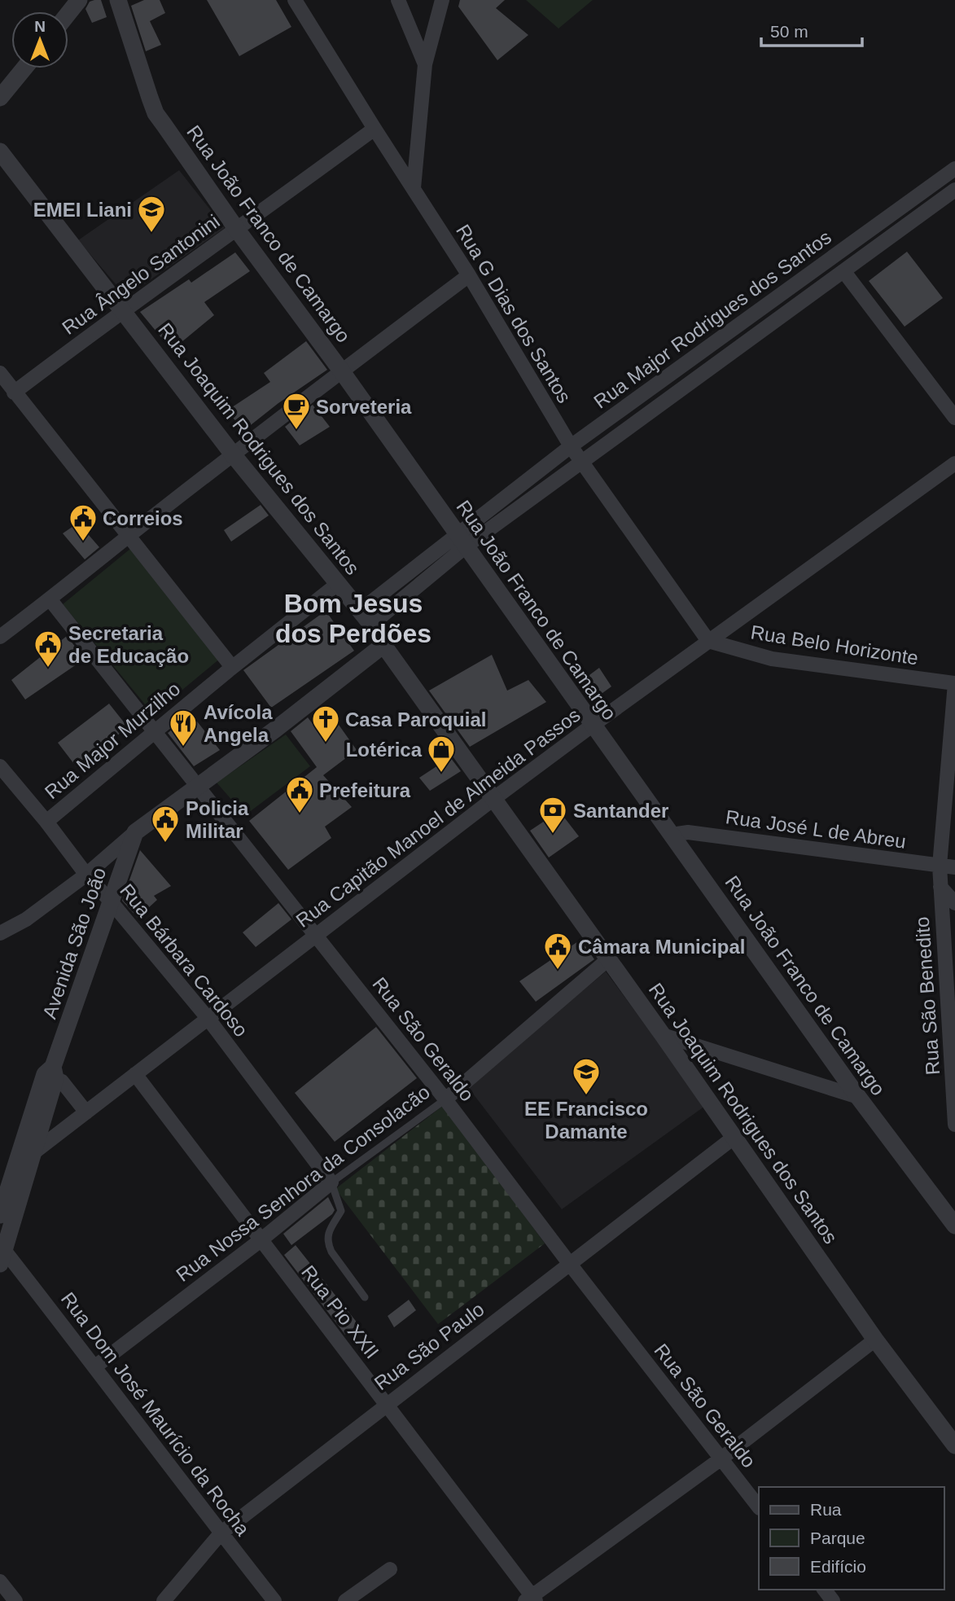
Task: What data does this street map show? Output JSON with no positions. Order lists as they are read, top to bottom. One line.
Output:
{"streets":{"street":["Rua João Franco de Camargo","Rua Ângelo Santonini","Rua G Dias dos Santos","Rua Major Rodrigues dos Santos","Rua Joaquim Rodrigues dos Santos","Rua Belo Horizonte","Rua Major Murzilho","Rua Capitão Manoel de Almeida Passos","Rua José L de Abreu","Avenida São João","Rua Bárbara Cardoso","Rua São Benedito","Rua São Geraldo","Rua Nossa Senhora da Consolacão","Rua Pio XXII","Rua São Paulo","Rua Dom José Maurício da Rocha"]},"crossings":[["Rua João Franco de Camargo","Rua Ângelo Santonini"],["Rua João Franco de Camargo","Rua Major Rodrigues dos Santos"],["Rua João Franco de Camargo","Rua Capitão Manoel de Almeida Passos"],["Rua João Franco de Camargo","Rua José L de Abreu"],["Rua Ângelo Santonini","Rua G Dias dos Santos"],["Rua Ângelo Santonini","Rua Joaquim Rodrigues dos Santos"],["Rua G Dias dos Santos","Rua Major Rodrigues dos Santos"],["Rua G Dias dos Santos","Rua Belo Horizonte"],["Rua G Dias dos Santos","Rua Capitão Manoel de Almeida Passos"],["Rua Major Rodrigues dos Santos","Rua Joaquim Rodrigues dos Santos"],["Rua Joaquim Rodrigues dos Santos","Rua Major Murzilho"],["Rua Joaquim Rodrigues dos Santos","Rua Capitão Manoel de Almeida Passos"],["Rua Joaquim Rodrigues dos Santos","Rua Nossa Senhora da Consolacão"],["Rua Joaquim Rodrigues dos Santos","Rua São Paulo"],["Rua Belo Horizonte","Rua Capitão Manoel de Almeida Passos"],["Rua Belo Horizonte","Rua São Benedito"],["Rua Major Murzilho","Rua Bárbara Cardoso"],["Rua Major Murzilho","Rua São Geraldo"],["Rua Capitão Manoel de Almeida Passos","Avenida São João"],["Rua Capitão Manoel de Almeida Passos","Rua Bárbara Cardoso"],["Rua Capitão Manoel de Almeida Passos","Rua São Geraldo"],["Rua Capitão Manoel de Almeida Passos","Rua Pio XXII"],["Rua José L de Abreu","Rua São Benedito"],["Avenida São João","Rua Bárbara Cardoso"],["Avenida São João","Rua Dom José Maurício da Rocha"],["Rua Bárbara Cardoso","Rua Nossa Senhora da Consolacão"],["Rua São Geraldo","Rua Nossa Senhora da Consolacão"],["Rua São Geraldo","Rua São Paulo"],["Rua Nossa Senhora da Consolacão","Rua Pio XXII"],["Rua Nossa Senhora da Consolacão","Rua Dom José Maurício da Rocha"],["Rua Pio XXII","Rua São Paulo"],["Rua São Paulo","Rua Dom José Maurício da Rocha"]],"districts":["Bom Jesus dos Perdões"],"places":{"school or university":["EMEI Liani","EE Francisco Damante"],"cafe":["Sorveteria"],"public building":["Correios","Secretaria de Educação","Prefeitura","Policia Militar","Câmara Municipal"],"church":["Casa Paroquial"],"restaurant":["Avícola Angela"],"shop":["Lotérica"],"bank":["Santander"]},"legend":["Rua","Parque","Edifício"],"scale_bar":"50 m","north":"top"}
